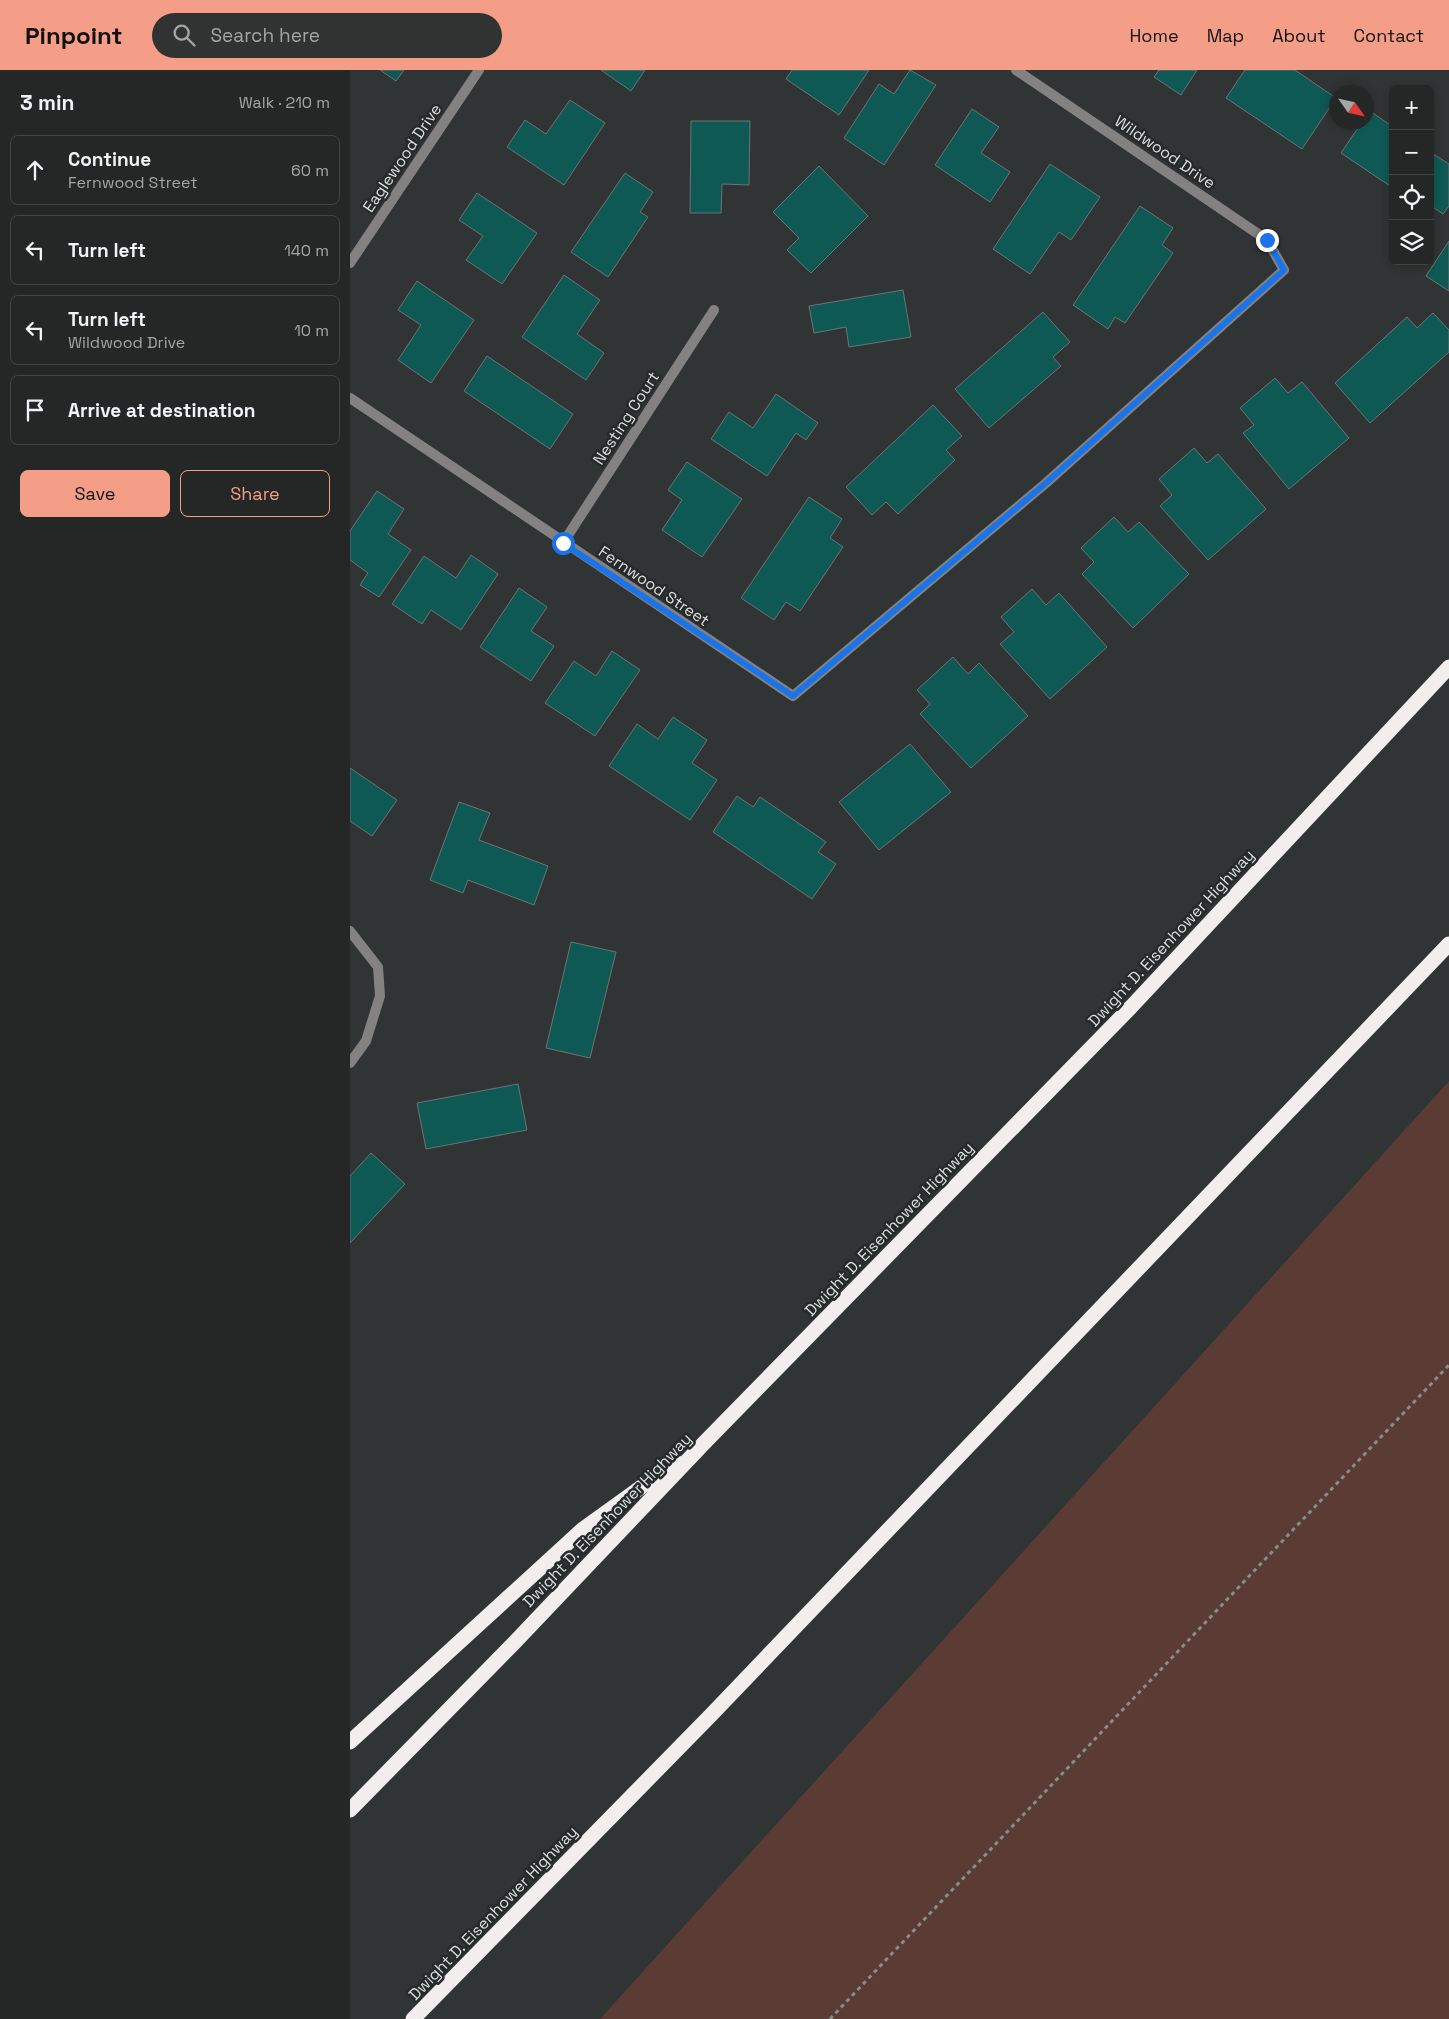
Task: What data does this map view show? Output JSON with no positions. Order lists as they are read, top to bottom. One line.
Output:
{"streets":{"highway":["Dwight D. Eisenhower Highway"],"street":["Wildwood Drive","Eaglewood Drive","Nesting Court","Fernwood Street"]},"crossings":[["Wildwood Drive","Fernwood Street"],["Nesting Court","Fernwood Street"]],"north":"bottom right","page":{"header":"Pinpoint","search":"Search here","nav":["Home","Map","About","Contact"],"heading":["3 min","Walk · 210 m"],"map_buttons":["+","−"],"list":[["Continue","Fernwood Street","60 m"],["Turn left","140 m"],["Turn left","Wildwood Drive","10 m"],"Arrive at destination"],"buttons":["Save","Share"]}}
